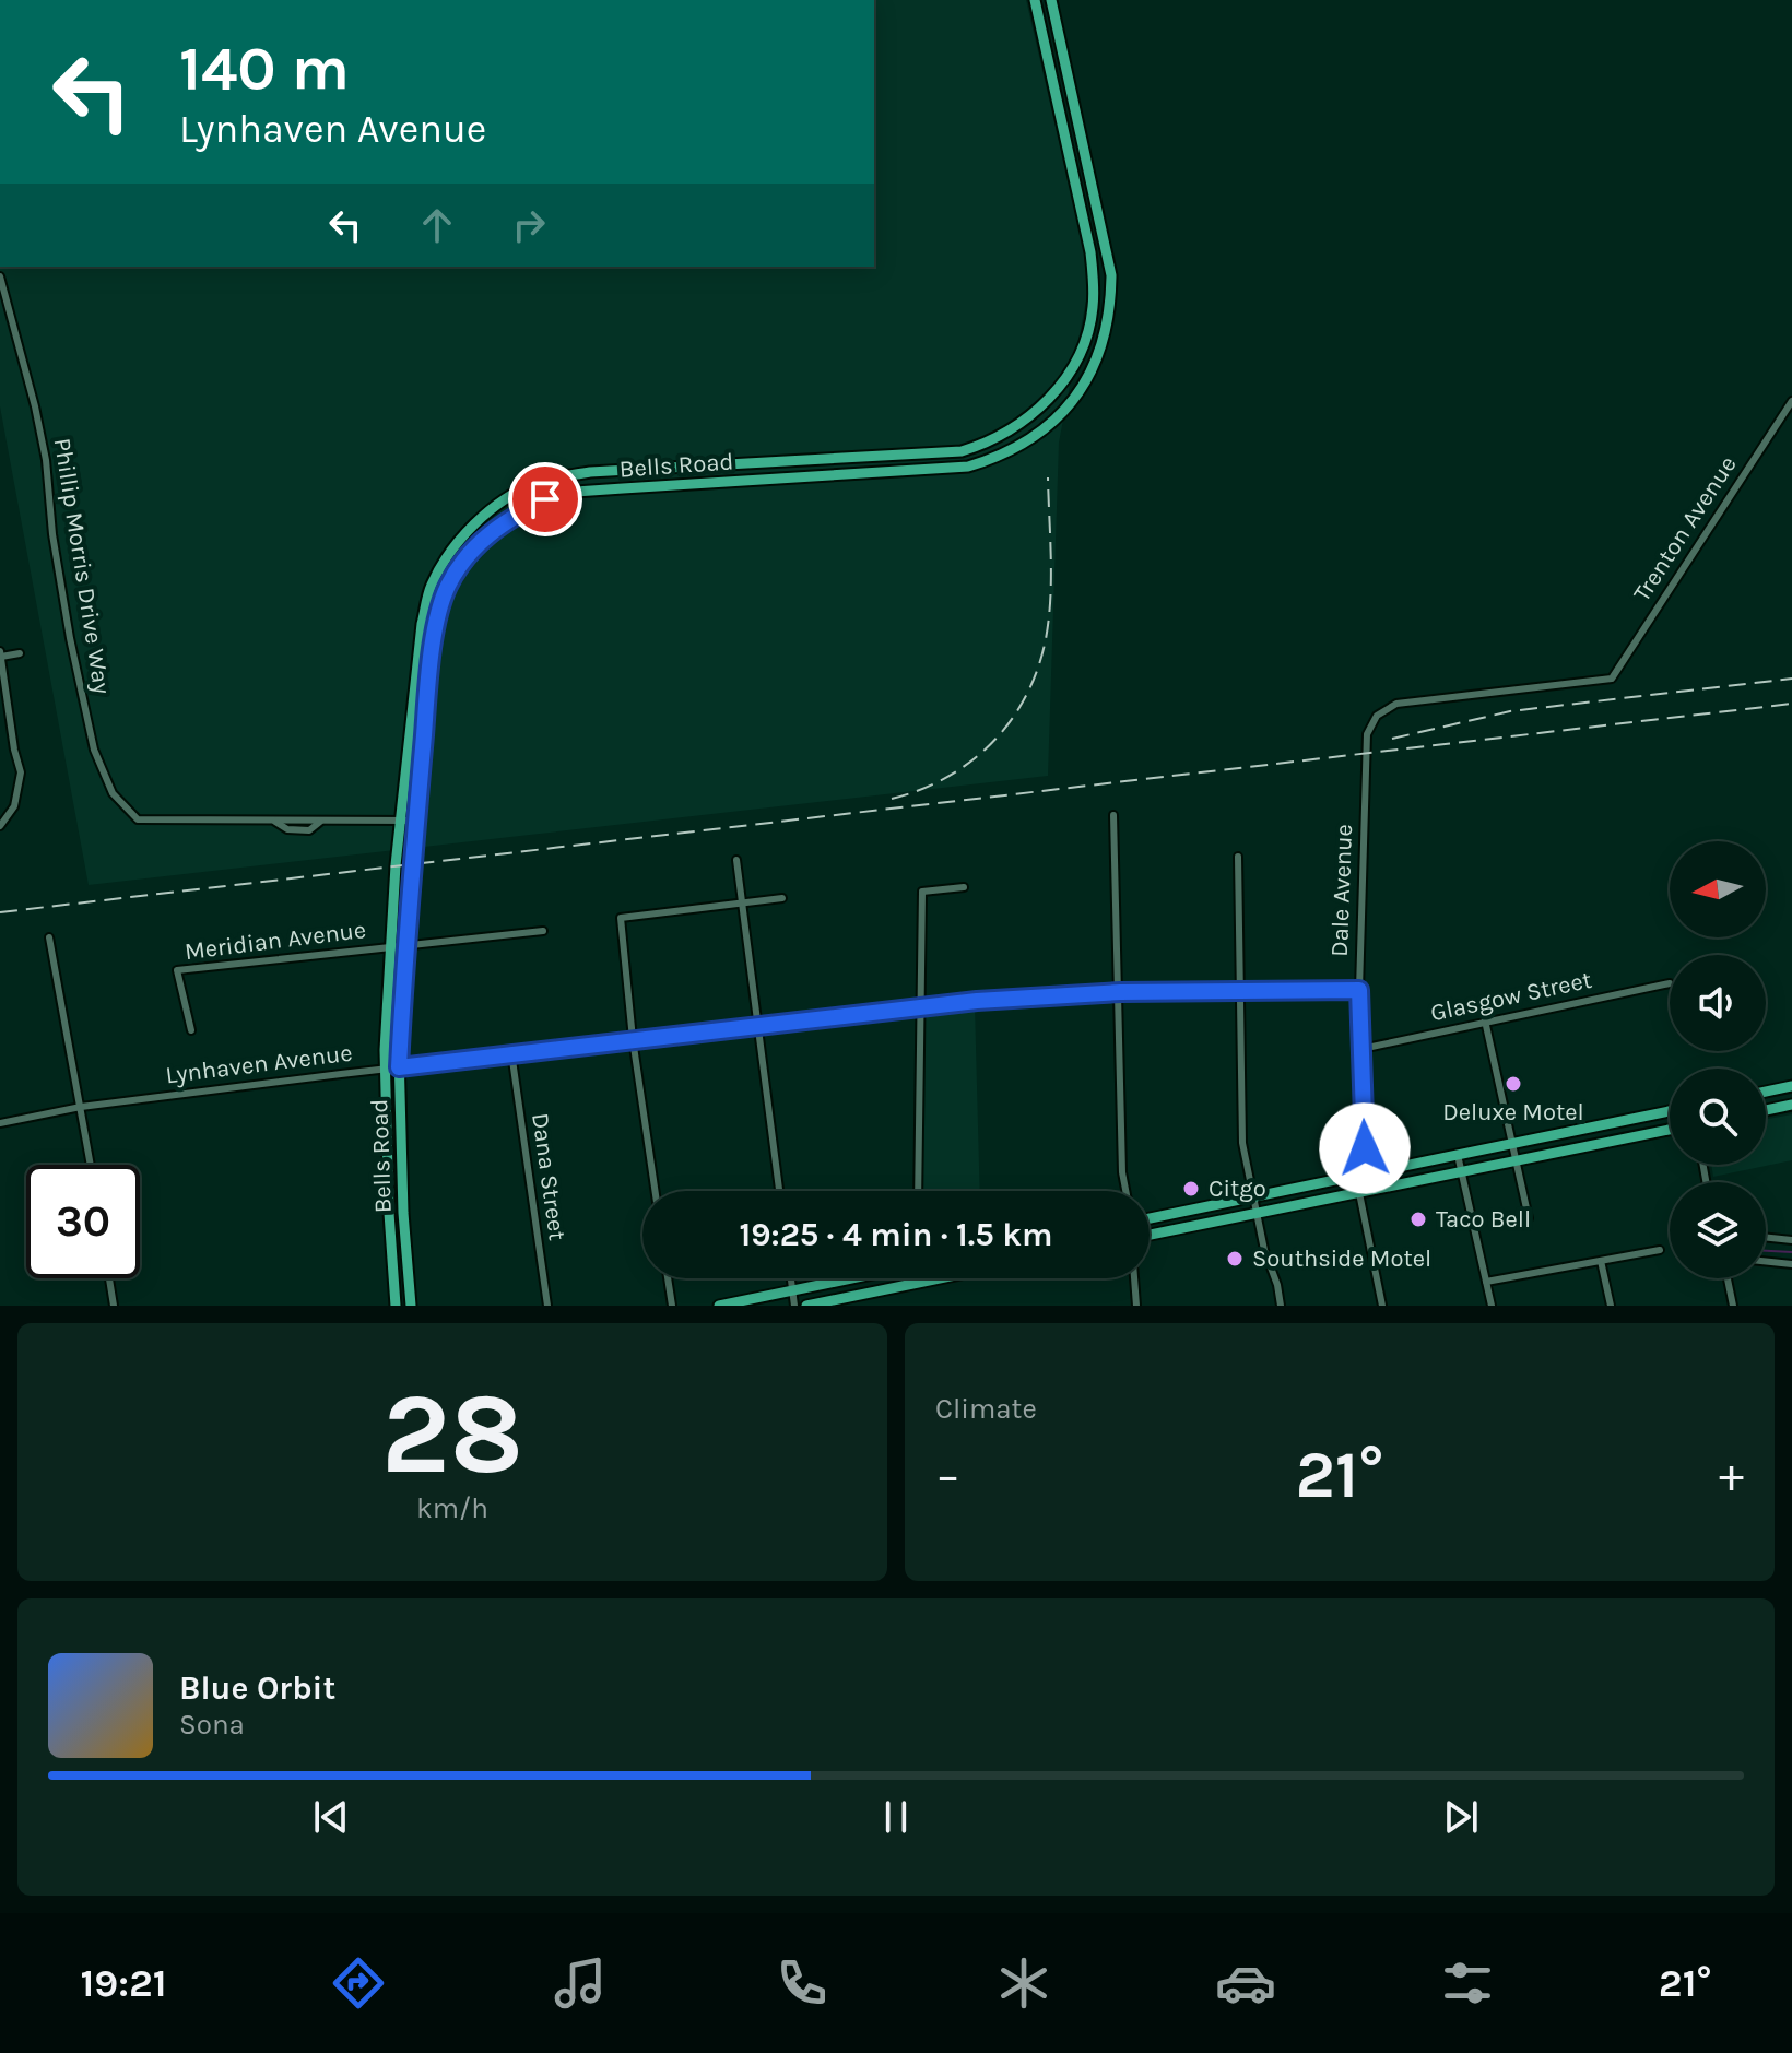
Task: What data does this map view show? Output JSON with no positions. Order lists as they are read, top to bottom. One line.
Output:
{"streets":{"main road":["Bells Road"],"street":["Trenton Avenue","Phillip Morris Drive Way","Dale Avenue","Meridian Avenue","Glasgow Street","Lynhaven Avenue","Dana Street"]},"crossings":[["Bells Road","Phillip Morris Drive Way"],["Bells Road","Meridian Avenue"],["Bells Road","Lynhaven Avenue"],["Trenton Avenue","Dale Avenue"],["Dale Avenue","Glasgow Street"],["Dale Avenue","Lynhaven Avenue"],["Lynhaven Avenue","Dana Street"]],"places":["Deluxe Motel","Citgo","Taco Bell","Southside Motel"],"north":"left","page":{"turn":["140 m","Lynhaven Avenue"],"limit":"30","trip":"19:25 · 4 min · 1.5 km","tile":[["28","km/h"],"Climate"],"heat":["−","21°","+"],"song":["Blue Orbit","Sona"],"tabs":["19:21","21°"]}}
